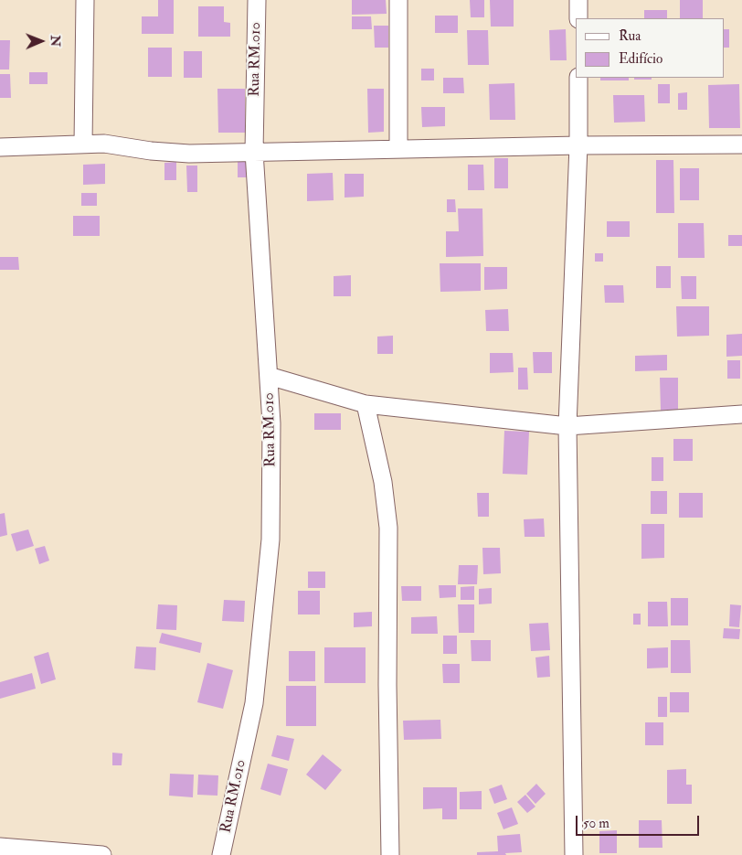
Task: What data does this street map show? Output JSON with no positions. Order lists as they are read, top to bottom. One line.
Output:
{"streets":{"street":["Rua RM.010"]},"legend":["Rua","Edifício"],"scale_bar":"50 m","north":"right"}
